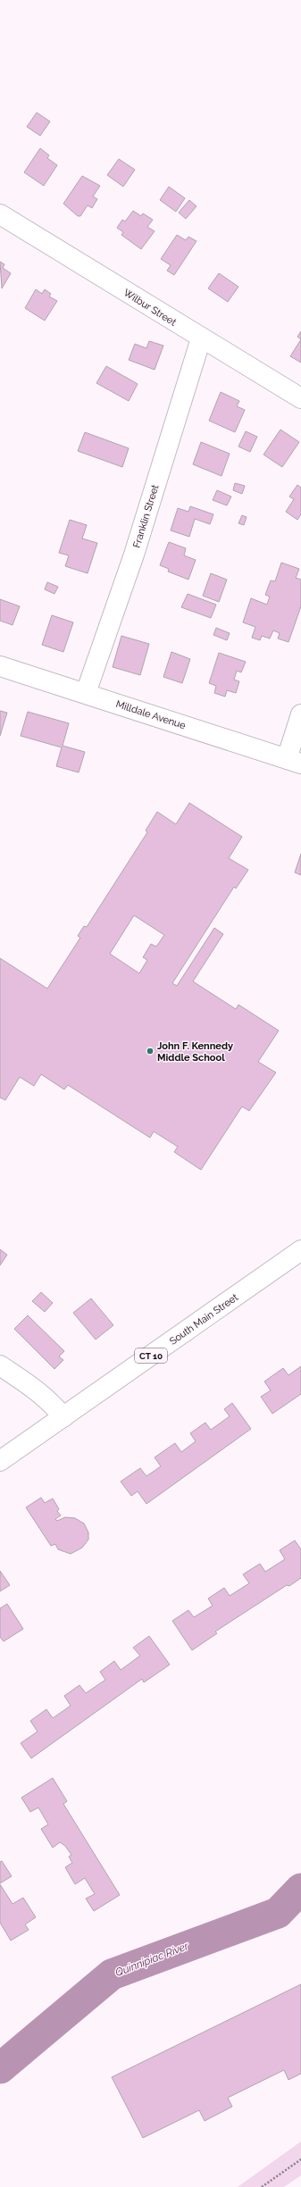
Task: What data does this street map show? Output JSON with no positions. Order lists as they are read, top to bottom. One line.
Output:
{"streets":{"main road":["Wilbur Street","Franklin Street","Milldale Avenue","South Main Street","CT 10"]},"crossings":[["Wilbur Street","Franklin Street"],["Franklin Street","Milldale Avenue"]],"water":["Quinnipiac River"],"places":["John F. Kennedy Middle School"]}
